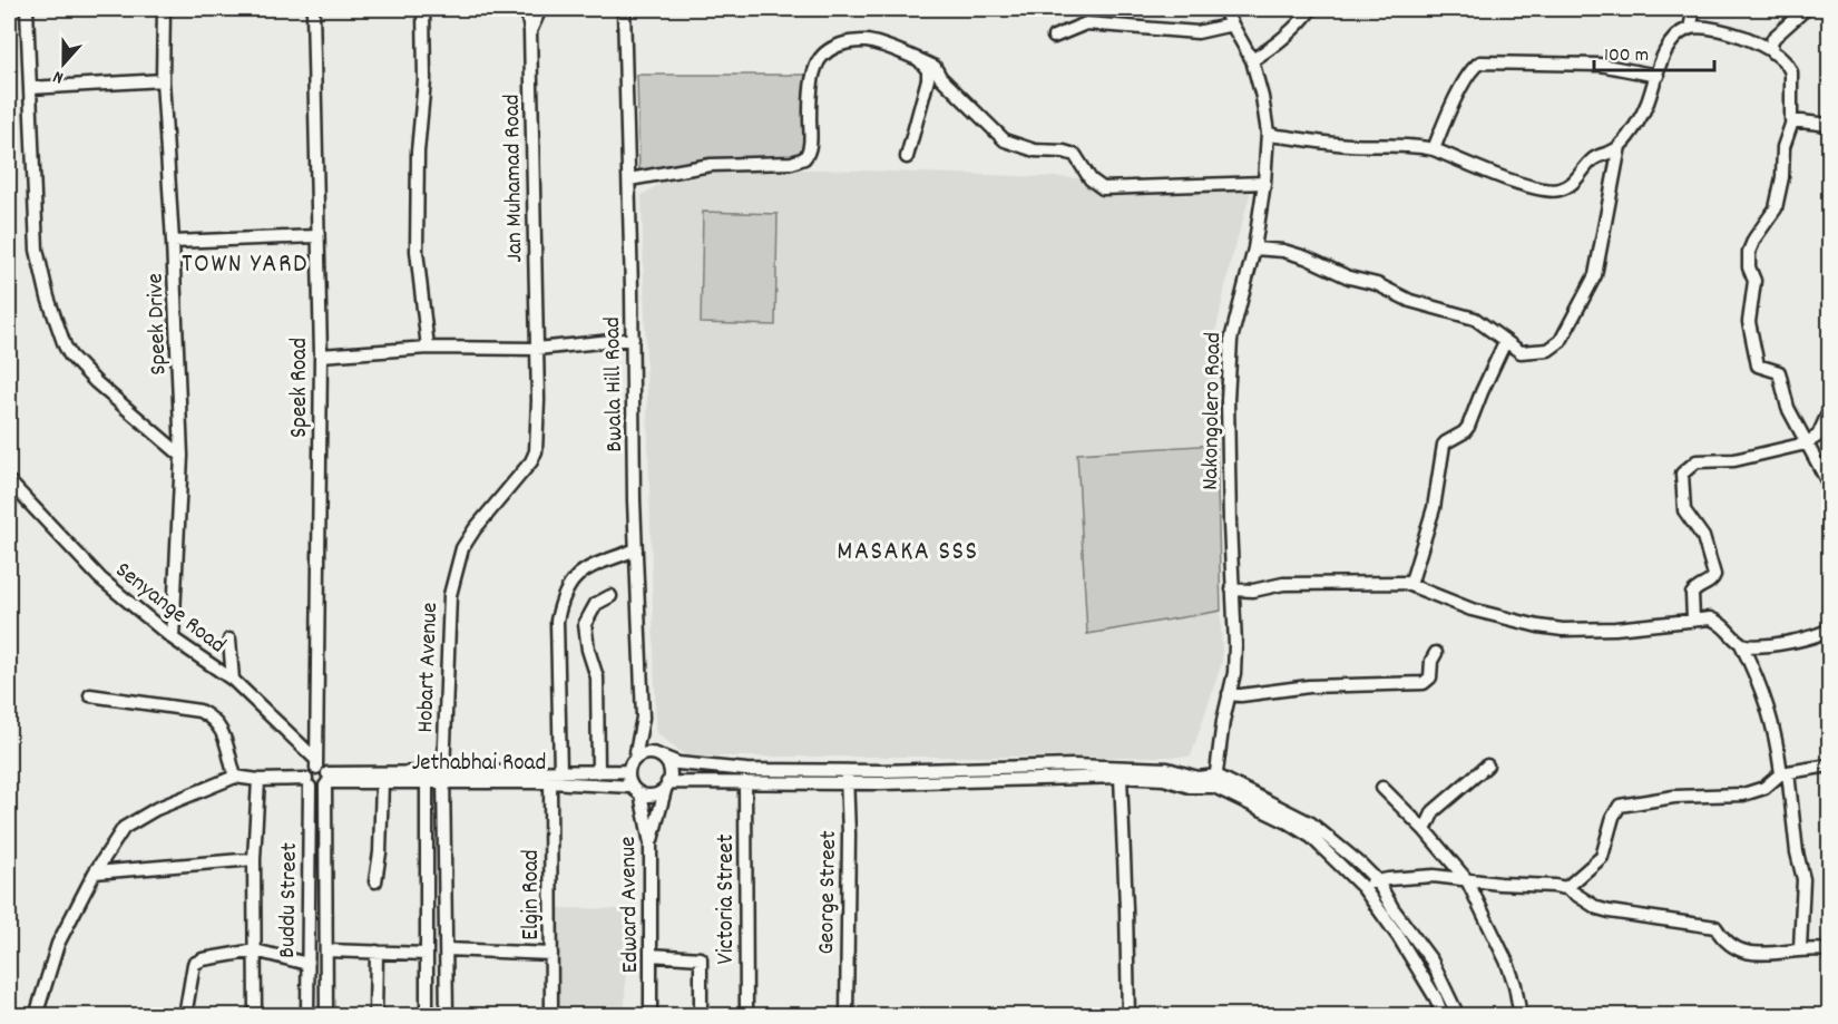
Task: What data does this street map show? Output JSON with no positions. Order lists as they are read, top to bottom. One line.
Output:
{"streets":{"street":["Jan Muhamad Road","Speek Drive","Bwala Hill Road","Speek Road","Nakongolero Road","Senyange Road","Hobart Avenue","Jethabhai Road","George Street","Elgin Road","Victoria Street","Buddu Street","Edward Avenue"]},"crossings":[["Jan Muhamad Road","Hobart Avenue"],["Speek Drive","Senyange Road"],["Bwala Hill Road","Jethabhai Road"],["Bwala Hill Road","Elgin Road"],["Bwala Hill Road","Edward Avenue"],["Speek Road","Senyange Road"],["Speek Road","Jethabhai Road"],["Senyange Road","Jethabhai Road"],["Hobart Avenue","Jethabhai Road"],["Jethabhai Road","Elgin Road"],["Jethabhai Road","Edward Avenue"]],"districts":["TOWN YARD","MASAKA SSS"],"scale_bar":"100 m","north":"bottom"}
